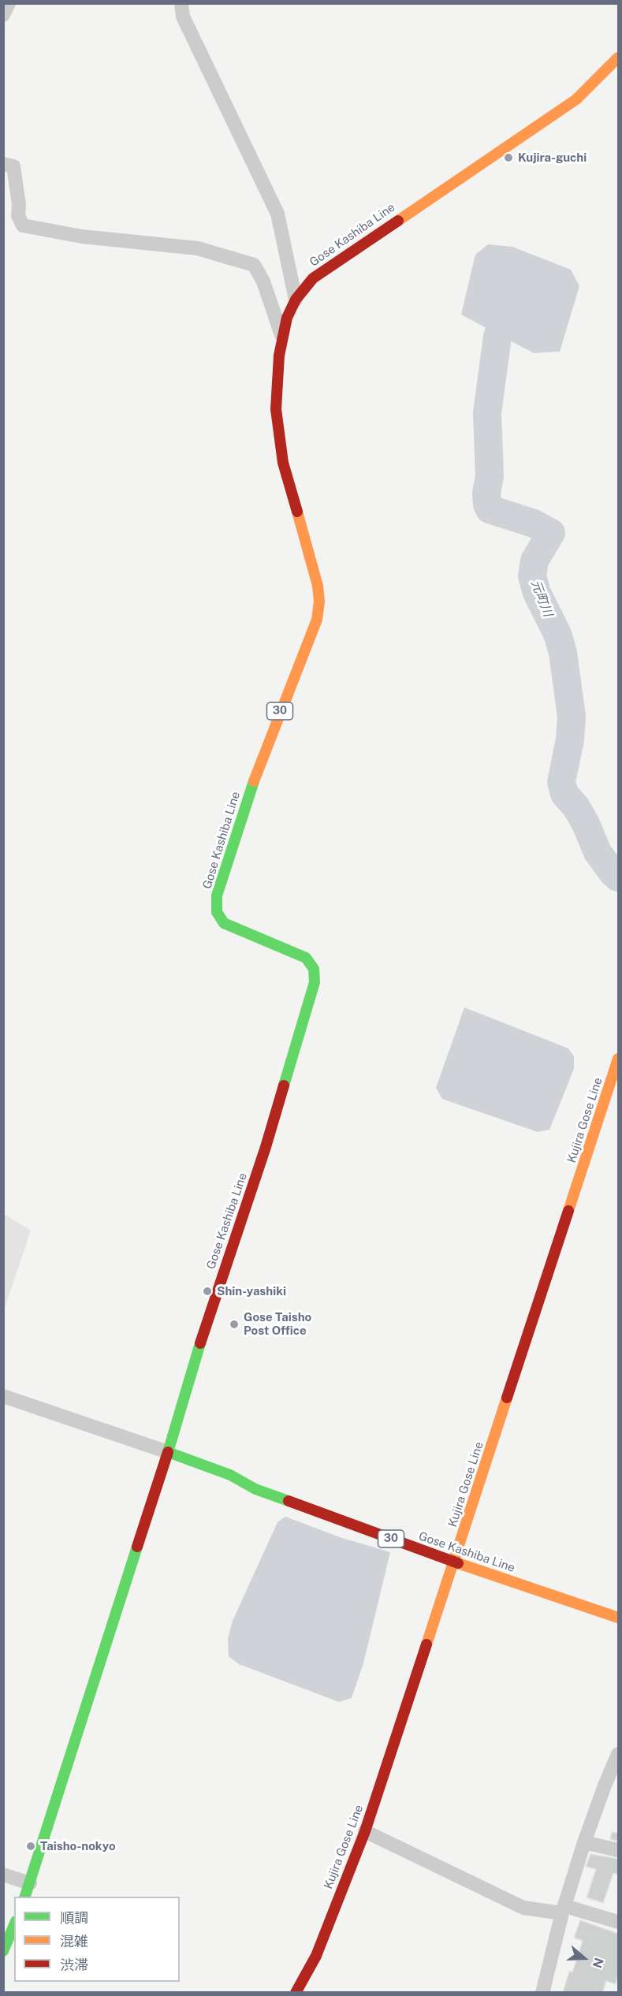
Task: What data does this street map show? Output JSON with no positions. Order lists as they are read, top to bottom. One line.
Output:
{"streets":{"main road":["Gose Kashiba Line","30","Kujira Gose Line"]},"crossings":[["Gose Kashiba Line","Kujira Gose Line"]],"water":["元町川"],"places":["Kujira-guchi","Shin-yashiki","Gose Taisho Post Office","Taisho-nokyo"],"legend":["順調","混雑","渋滞"],"north":"right"}
